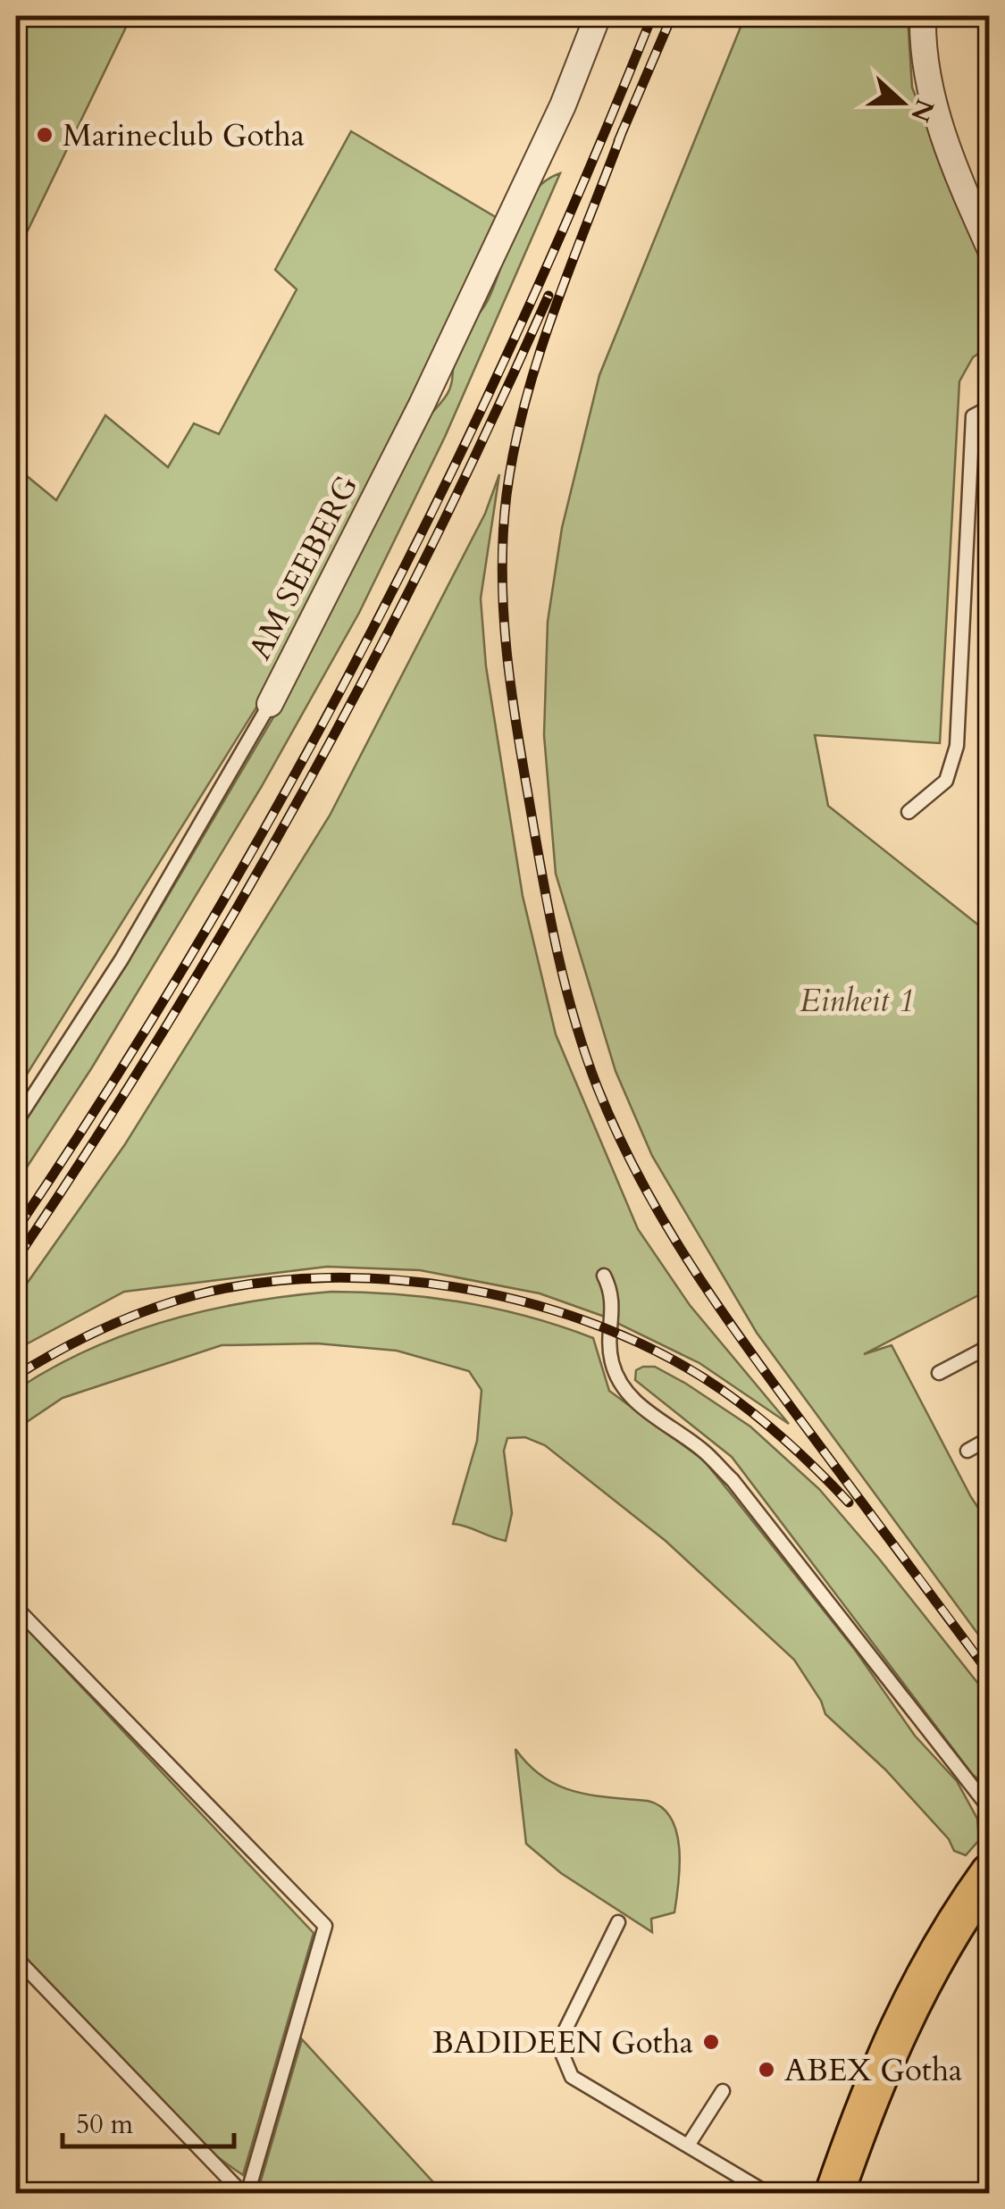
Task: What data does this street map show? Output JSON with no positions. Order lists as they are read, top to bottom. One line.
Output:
{"streets":{"street":["AM SEEBERG"]},"parks":["Einheit 1"],"places":["Marineclub Gotha","BADIDEEN Gotha","ABEX Gotha"],"scale_bar":"50 m","north":"right"}
